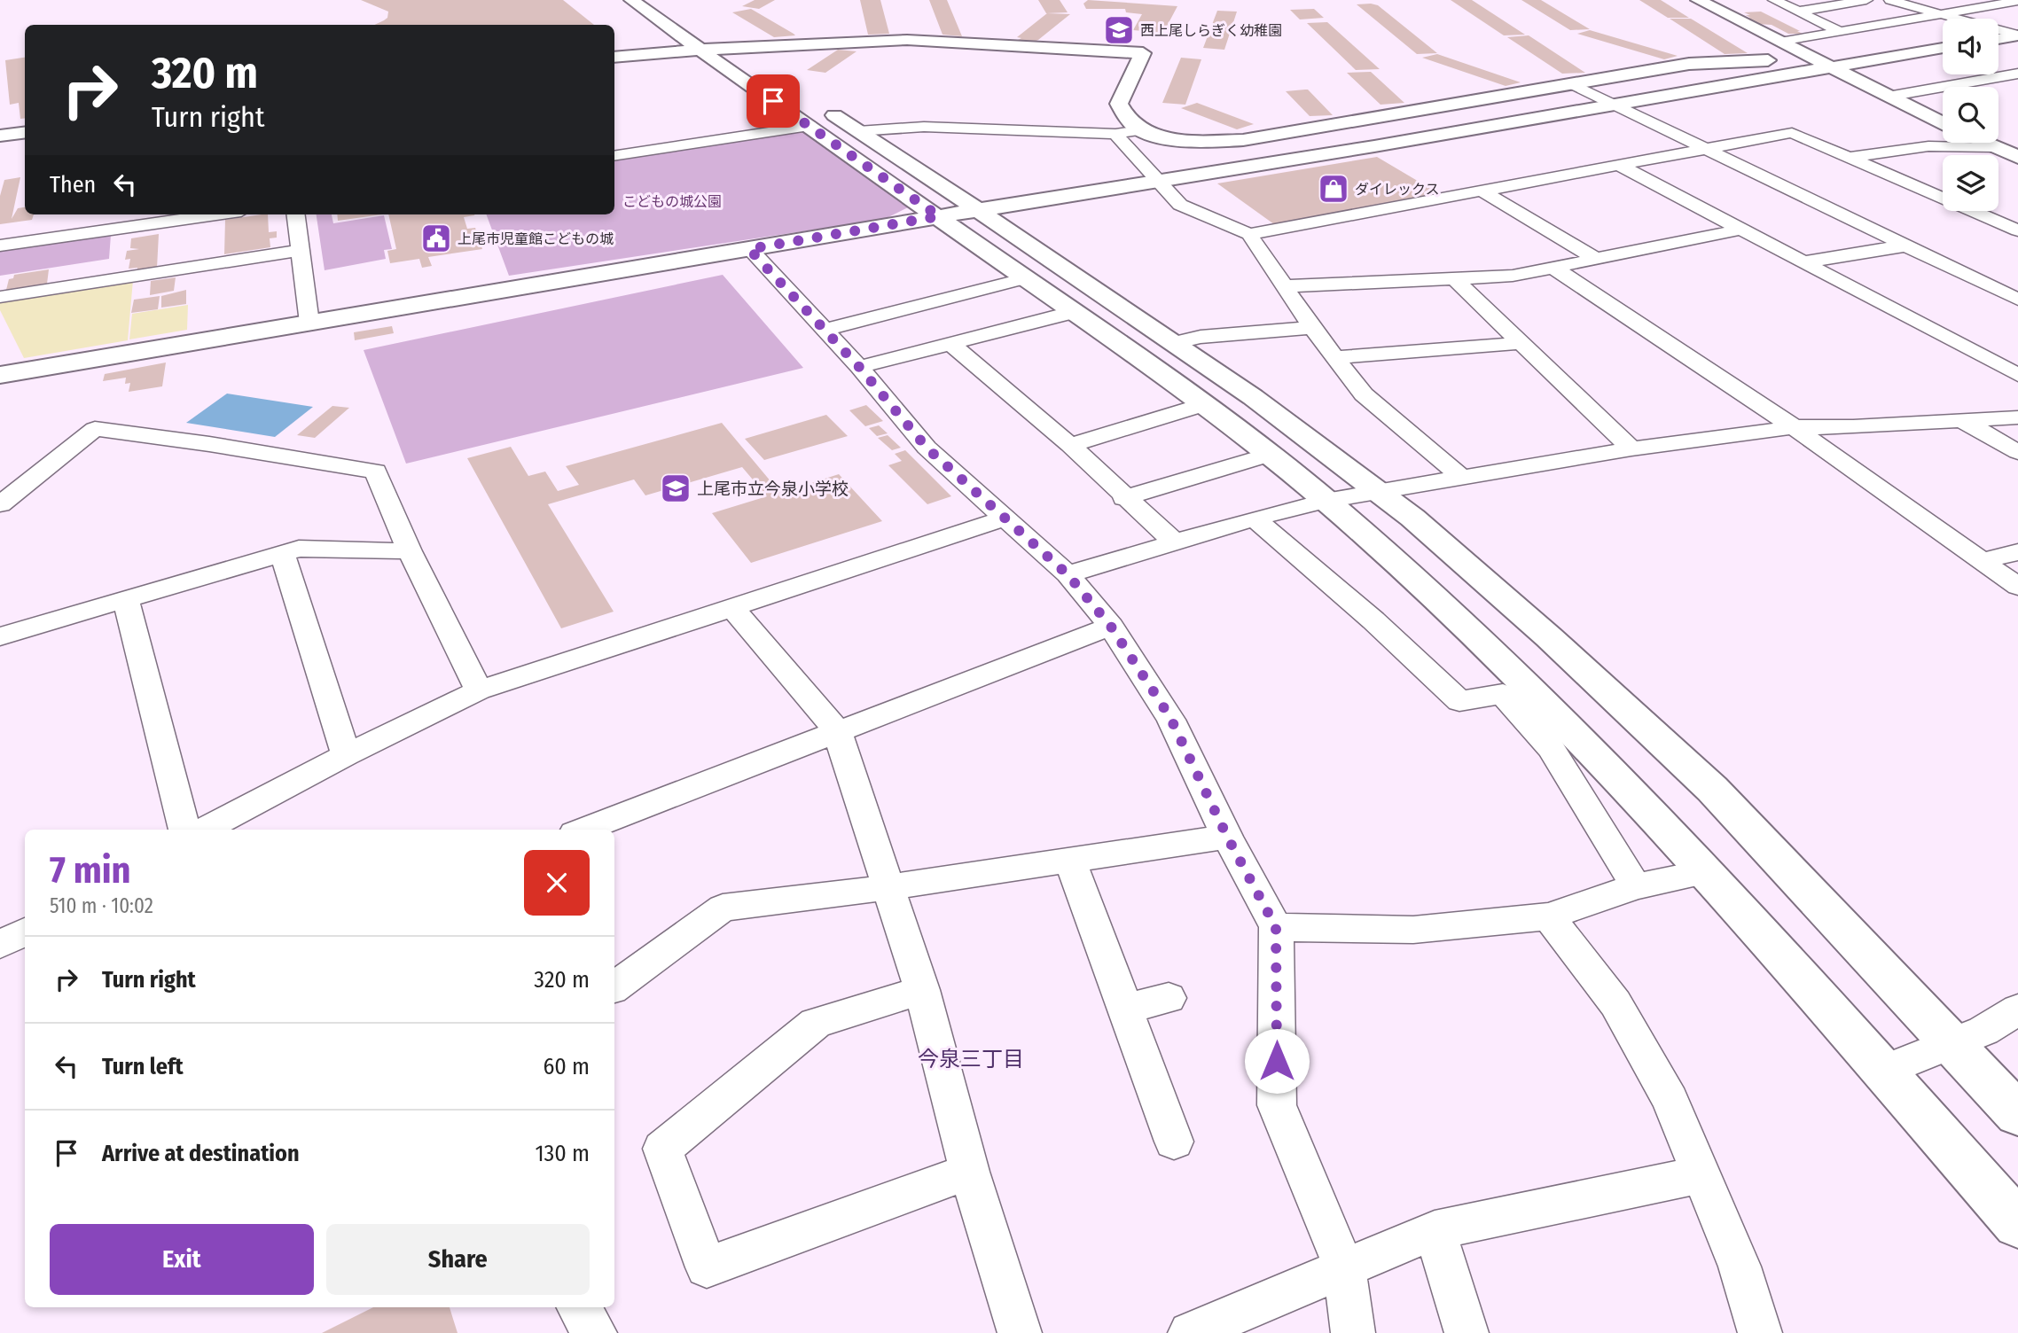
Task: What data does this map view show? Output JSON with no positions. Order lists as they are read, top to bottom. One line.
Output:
{"districts":["今泉三丁目"],"parks":["こどもの城公園"],"places":{"school or university":["西上尾しらぎく幼稚園","上尾市立今泉小学校"],"shop":["ダイレックス"],"public building":["上尾市児童館こどもの城"]},"page":{"turn":["320 m","Turn right"],"then":"Then","heading":["7 min","510 m · 10:02"],"list":[{"name":"Turn right","value":"320 m"},{"name":"Turn left","value":"60 m"},{"name":"Arrive at destination","value":"130 m"}],"buttons":["Exit","Share"]}}
